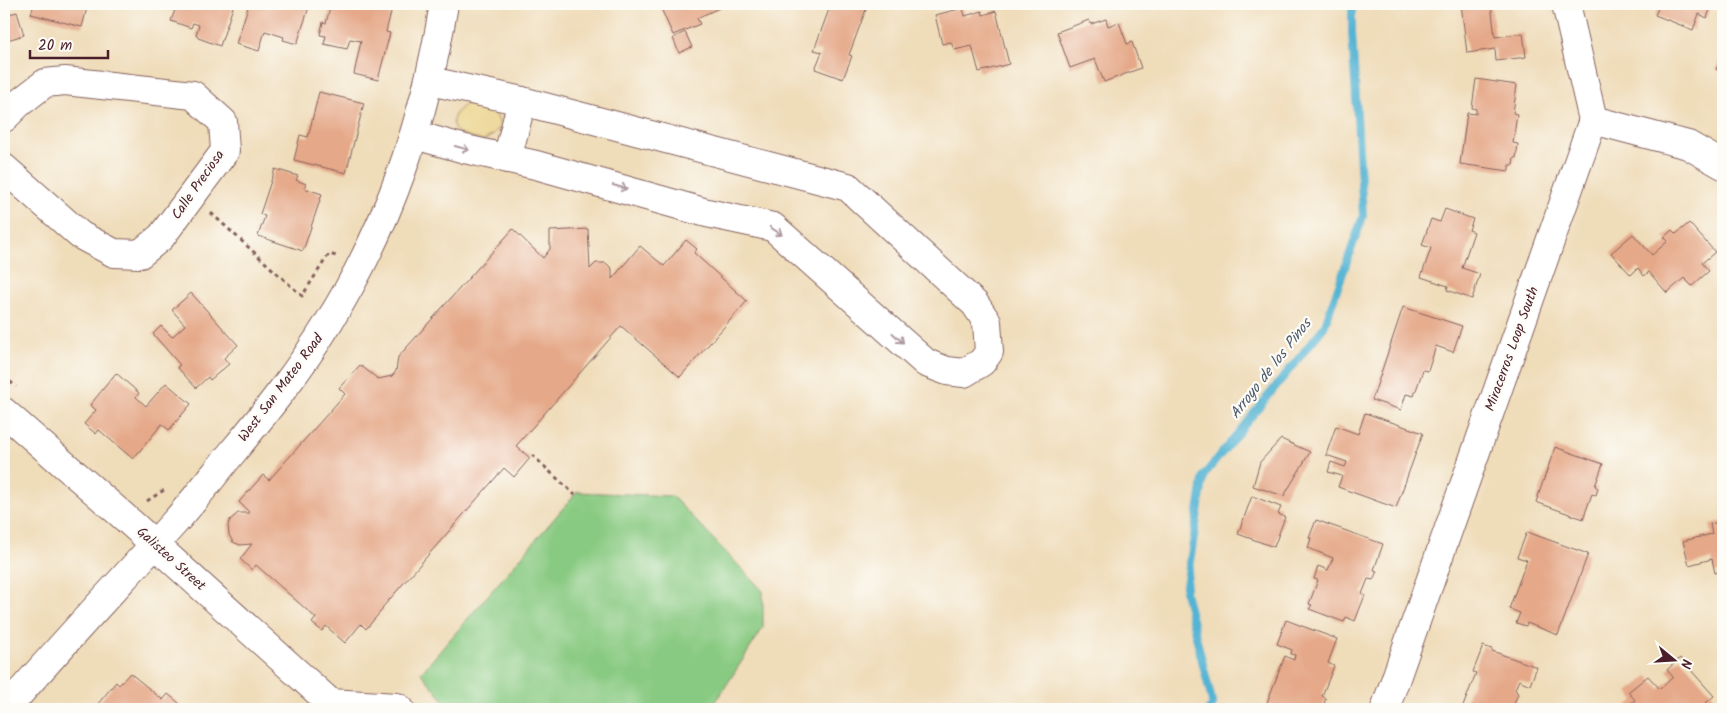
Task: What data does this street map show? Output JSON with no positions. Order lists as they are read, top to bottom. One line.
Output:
{"streets":{"street":["Calle Preciosa","Miracerros Loop South","West San Mateo Road","Galisteo Street"]},"crossings":[["West San Mateo Road","Galisteo Street"]],"water":["Arroyo de los Pinos"],"scale_bar":"20 m","north":"right"}
